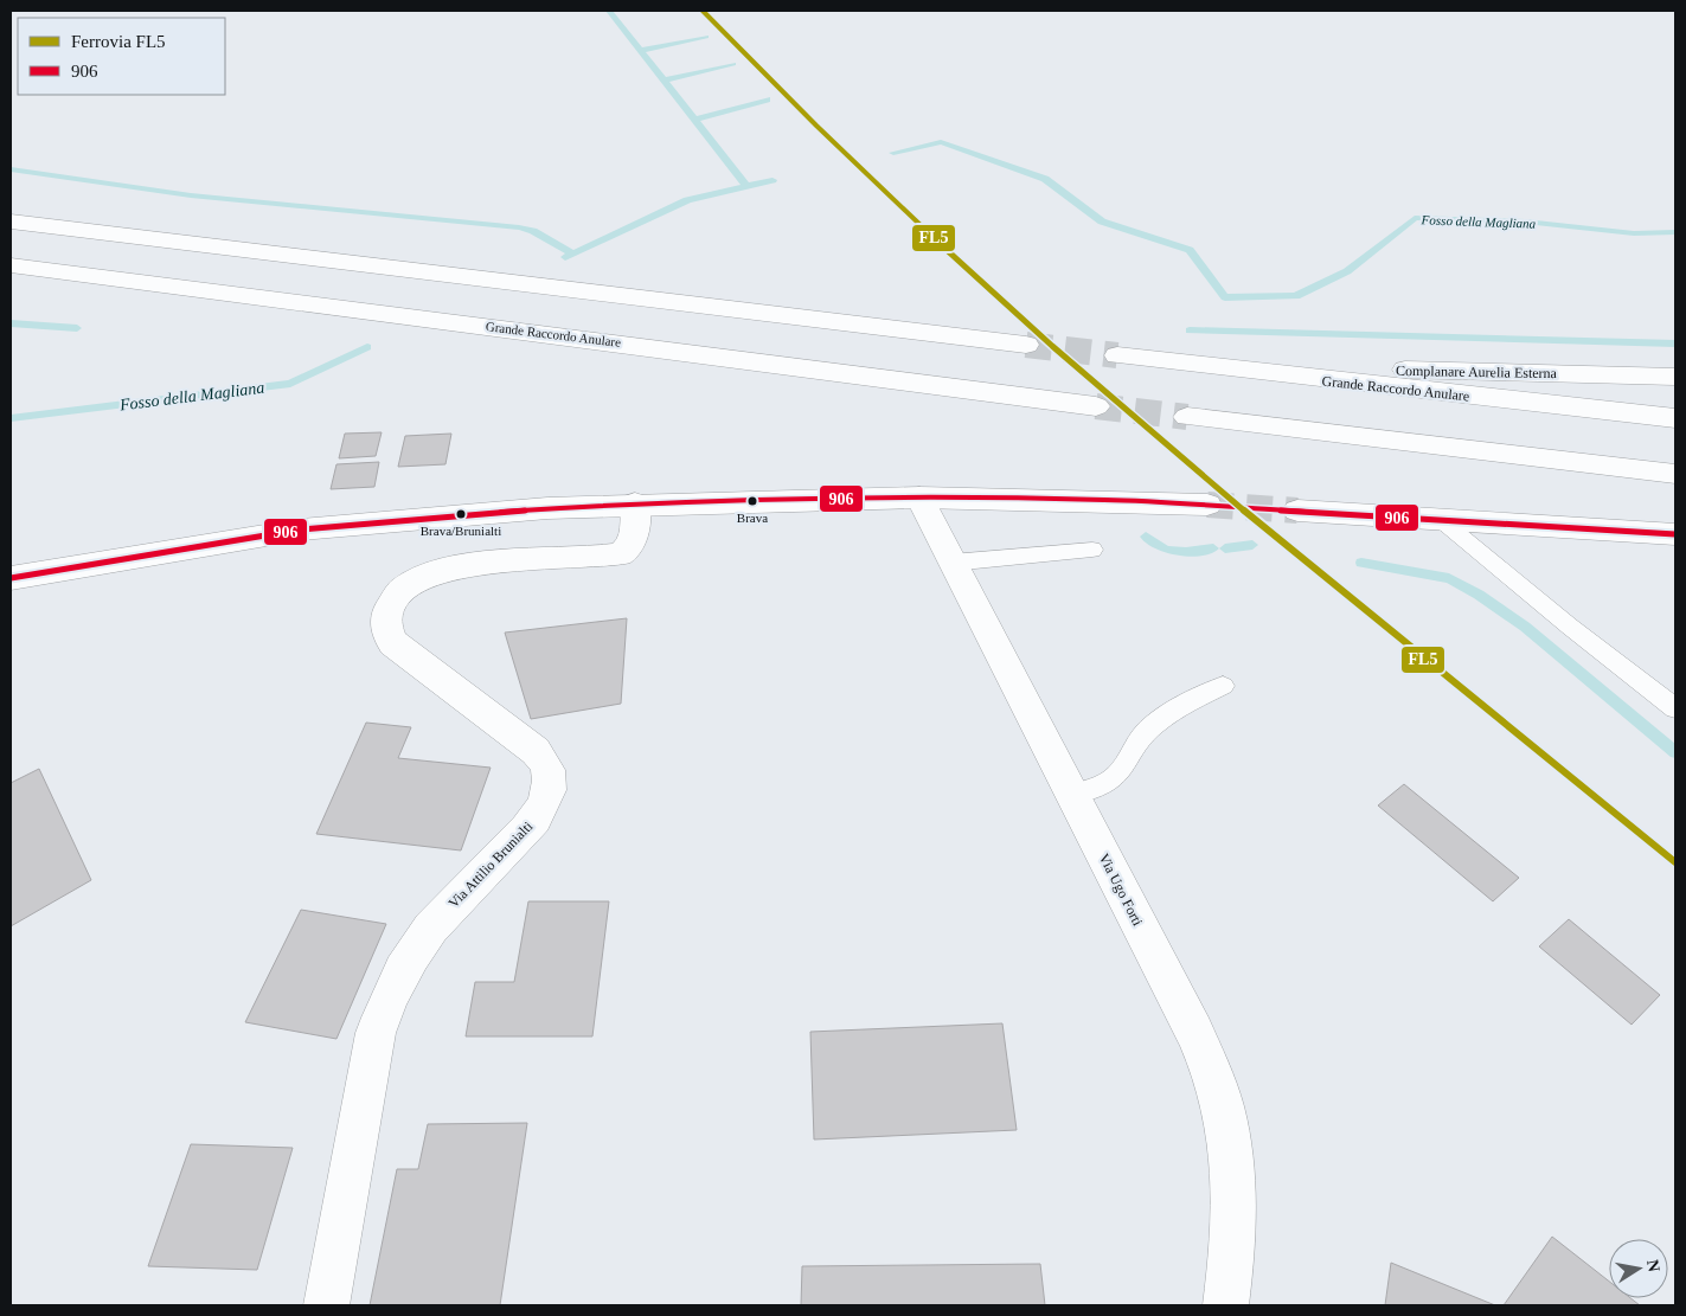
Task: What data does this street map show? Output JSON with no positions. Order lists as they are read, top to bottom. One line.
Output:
{"streets":{"main road":["Grande Raccordo Anulare","Complanare Aurelia Esterna","Via Attilio Brunialti","Via Ugo Forti"]},"crossings":[["Grande Raccordo Anulare","Complanare Aurelia Esterna"]],"water":["Fosso della Magliana"],"places":["Brava","Brava/Brunialti"],"lines":["rail line FL5","transit line 906"],"legend":["Ferrovia FL5","906"],"north":"right"}
